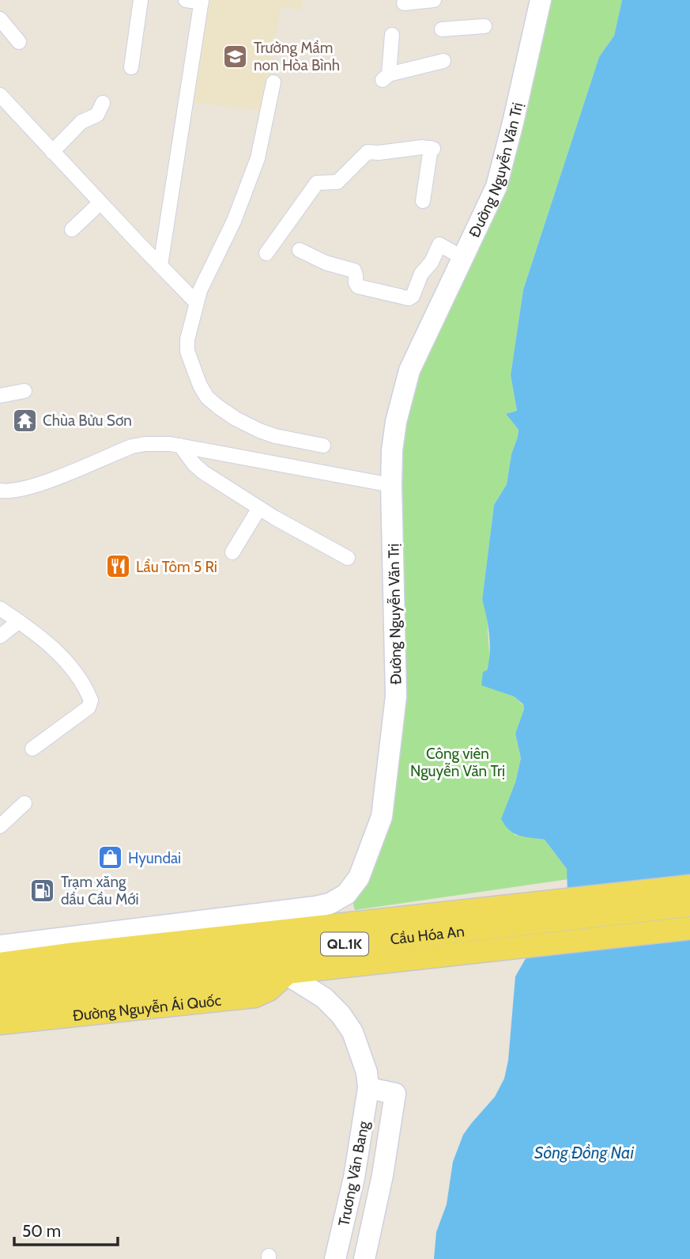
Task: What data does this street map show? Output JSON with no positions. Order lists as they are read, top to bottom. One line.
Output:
{"streets":{"main road":["Cầu Hóa An","QL.1K","Đường Nguyễn Ái Quốc"],"street":["Đường Nguyễn Văn Trị","Trương Văn Bang"]},"crossings":[["Cầu Hóa An","Đường Nguyễn Ái Quốc"]],"water":["Sông Đồng Nai"],"parks":["Công viên Nguyễn Văn Trị"],"places":{"school or university":["Trường Mầm non Hòa Bình"],"temple":["Chùa Bửu Sơn"],"restaurant":["Lẩu Tôm 5 Ri"],"shop":["Hyundai"],"fuel station":["Trạm xăng dầu Cầu Mới"]},"scale_bar":"50 m"}
